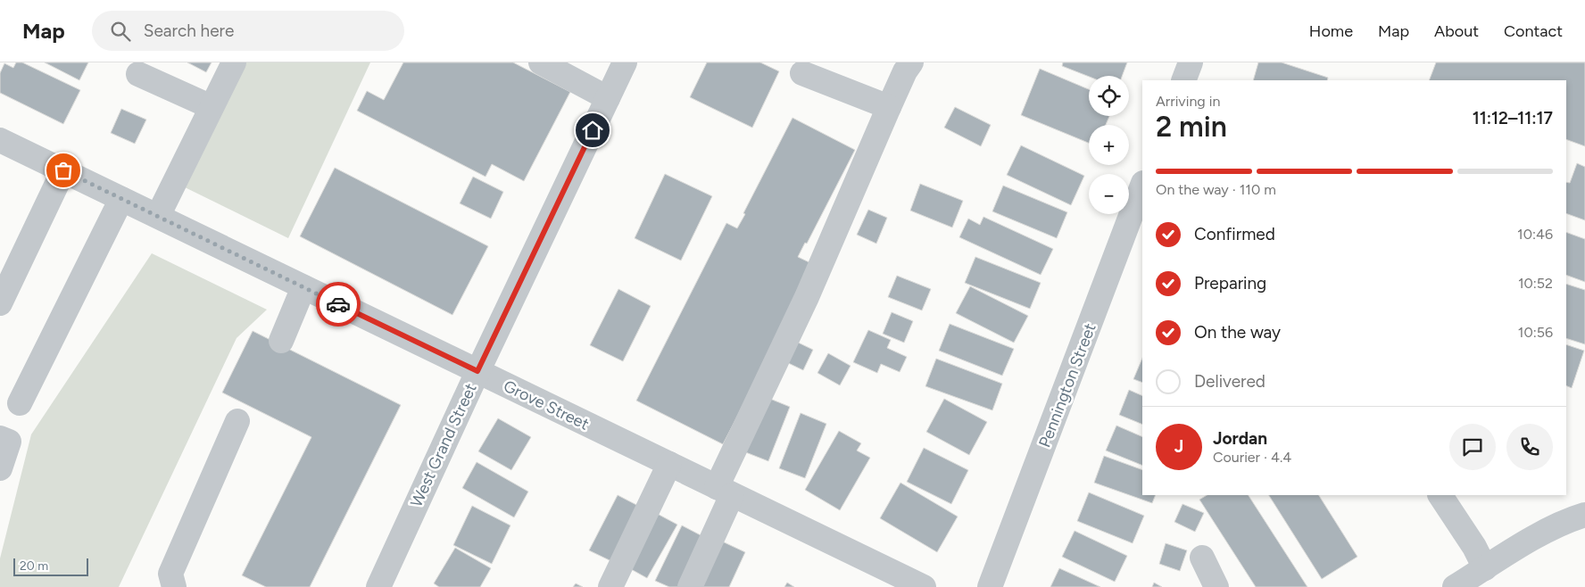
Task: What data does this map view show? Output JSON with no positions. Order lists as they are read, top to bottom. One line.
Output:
{"streets":{"street":["Pennington Street","Grove Street","West Grand Street"]},"crossings":[["Grove Street","West Grand Street"]],"scale_bar":"20 m","page":{"header":"Map","search":"Search here","nav":["Home","Map","About","Contact"],"map_buttons":["+","−"],"heading":["2 min","Arriving in","11:12–11:17"],"panel":["Jordan","Courier · 4.4"],"bar":"On the way · 110 m","list":[["Confirmed","10:46"],["Preparing","10:52"],["On the way","10:56"],"Delivered"],"round":"J","scale":"20 m"}}
